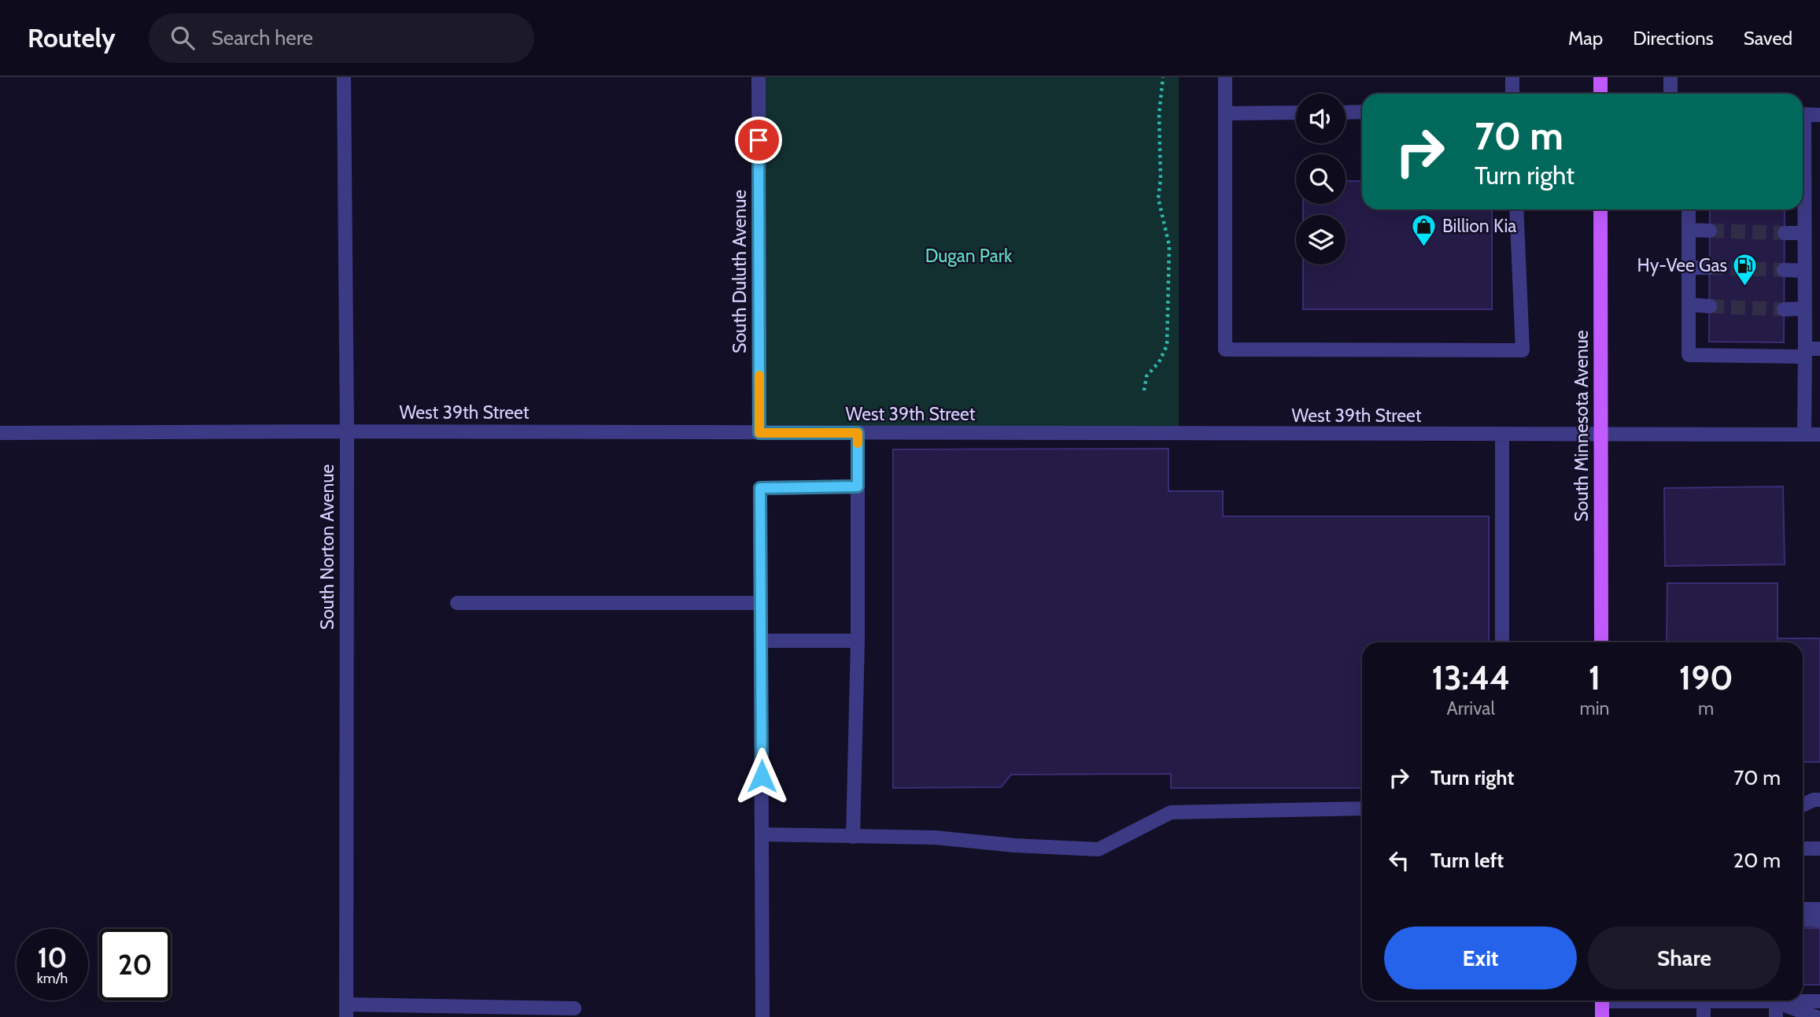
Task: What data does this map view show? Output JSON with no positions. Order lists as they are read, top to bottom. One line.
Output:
{"streets":{"main road":["South Minnesota Avenue"],"street":["South Duluth Avenue","West 39th Street","South Norton Avenue"]},"crossings":[["South Duluth Avenue","West 39th Street"],["West 39th Street","South Minnesota Avenue"],["West 39th Street","South Norton Avenue"]],"parks":["Dugan Park"],"places":{"shop":["Billion Kia"],"fuel station":["Hy-Vee Gas"]},"page":{"header":"Routely","search":"Search here","nav":["Map","Directions","Saved"],"turn":["70 m","Turn right"],"eta":["13:44","Arrival","1","min","190","m"],"list":[{"name":"Turn right","value":"70 m"},{"name":"Turn left","value":"20 m"}],"buttons":["Exit","Share"],"speed":"10 km/h","limit":"20"}}
